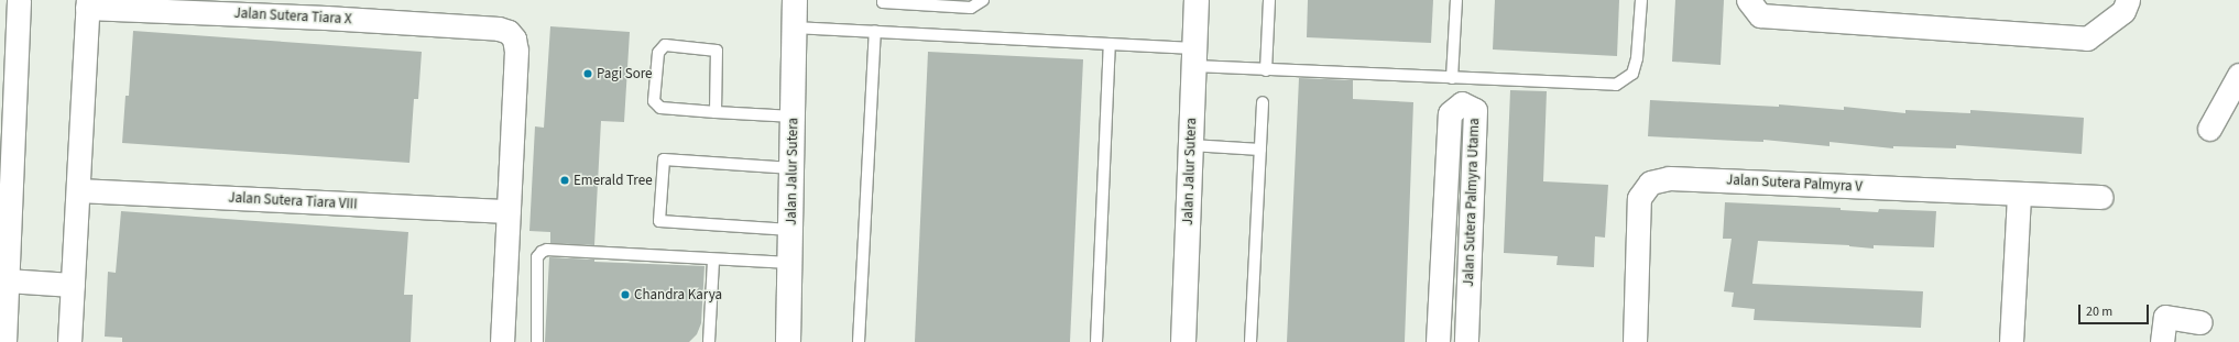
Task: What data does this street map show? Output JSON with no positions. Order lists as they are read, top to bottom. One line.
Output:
{"streets":{"main road":["Jalan Jalur Sutera"],"street":["Jalan Sutera Tiara X","Jalan Sutera Palmyra V","Jalan Sutera Tiara VIII","Jalan Sutera Palmyra Utama"]},"crossings":[["Jalan Sutera Tiara X","Jalan Sutera Tiara VIII"]],"places":["Pagi Sore","Emerald Tree","Chandra Karya"],"scale_bar":"20 m"}
